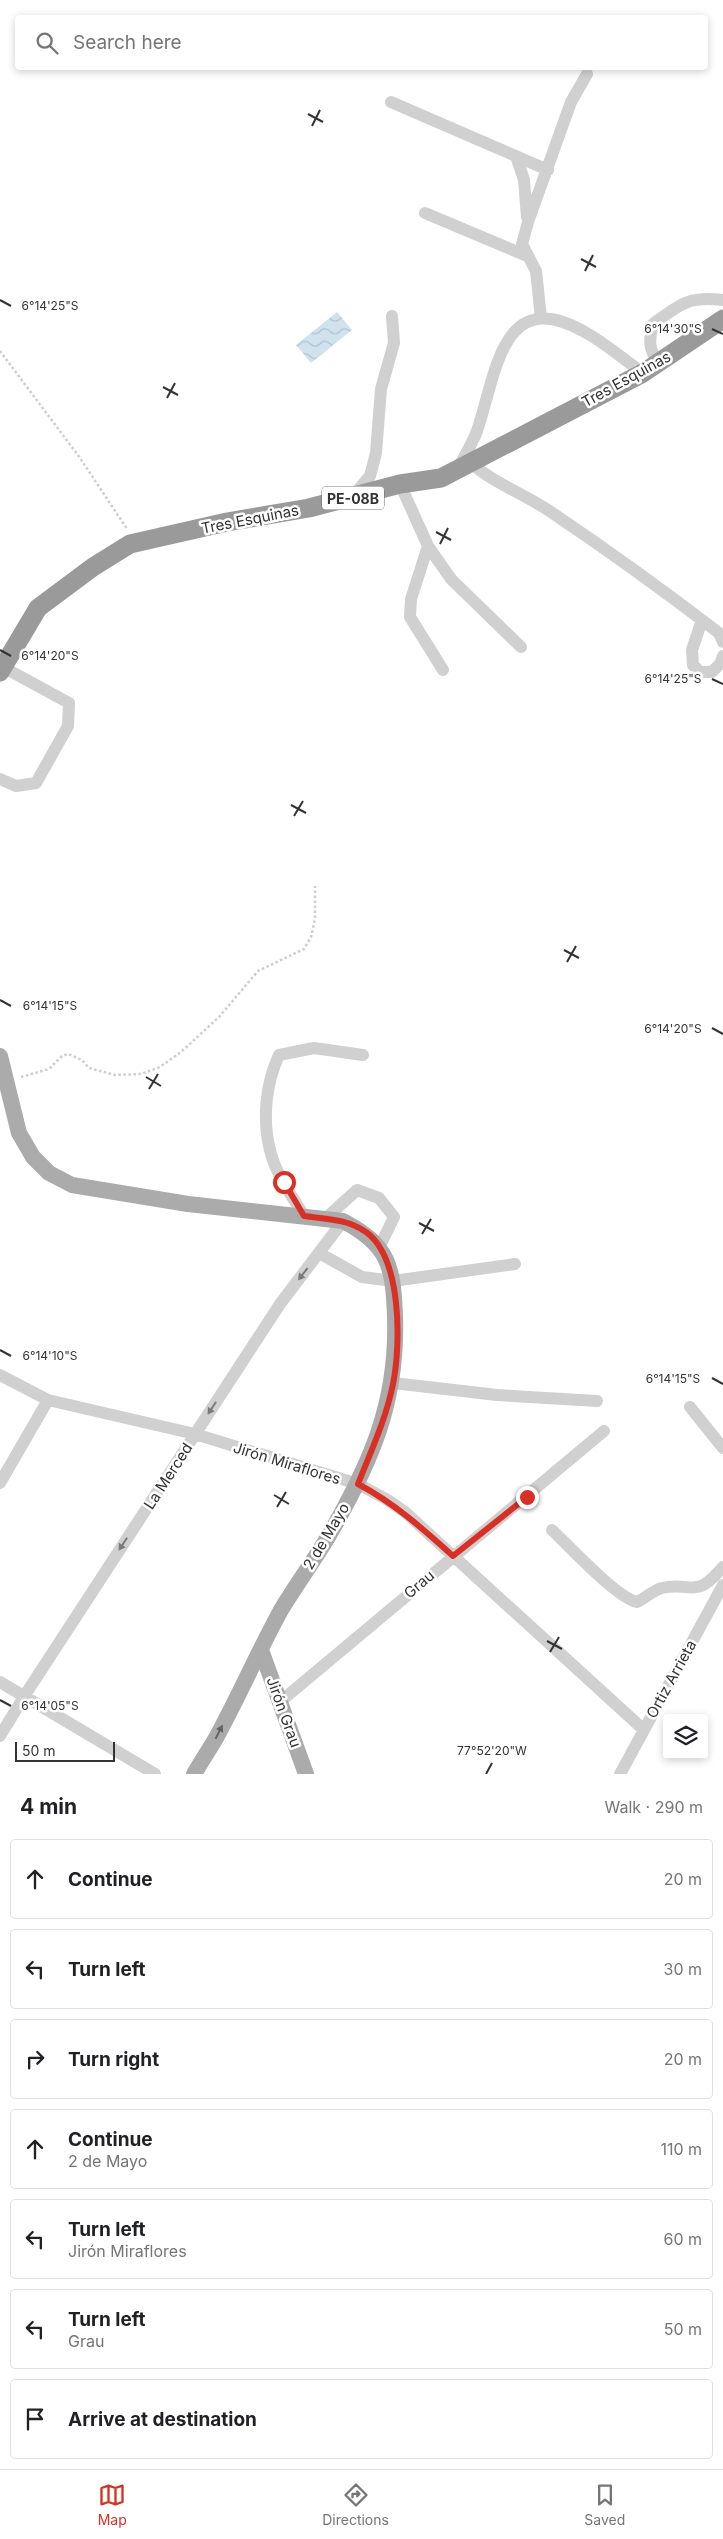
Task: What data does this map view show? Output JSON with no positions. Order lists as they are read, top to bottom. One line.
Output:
{"streets":{"highway":["Tres Esquinas","PE-08B"],"main road":["2 de Mayo","Jirón Grau"],"street":["Jirón Miraflores","La Merced","Grau","Ortiz Arrieta"]},"crossings":[["Jirón Miraflores","La Merced"],["Jirón Miraflores","2 de Mayo"],["Jirón Miraflores","Grau"],["Jirón Miraflores","Ortiz Arrieta"],["2 de Mayo","Jirón Grau"],["Grau","Jirón Grau"]],"one_way":["La Merced"],"scale_bar":"50 m","page":{"search":"Search here","scale":"50 m","heading":["4 min","Walk · 290 m"],"list":[["Continue","20 m"],["Turn left","30 m"],["Turn right","20 m"],["Continue","2 de Mayo","110 m"],["Turn left","Jirón Miraflores","60 m"],["Turn left","Grau","50 m"],"Arrive at destination"],"nav":["Map","Directions","Saved"]},"coordinates":["6°14'25\"S","6°14'30\"S","6°14'20\"S","6°14'15\"S","6°14'10\"S","6°14'05\"S","77°52'20\"W"]}
